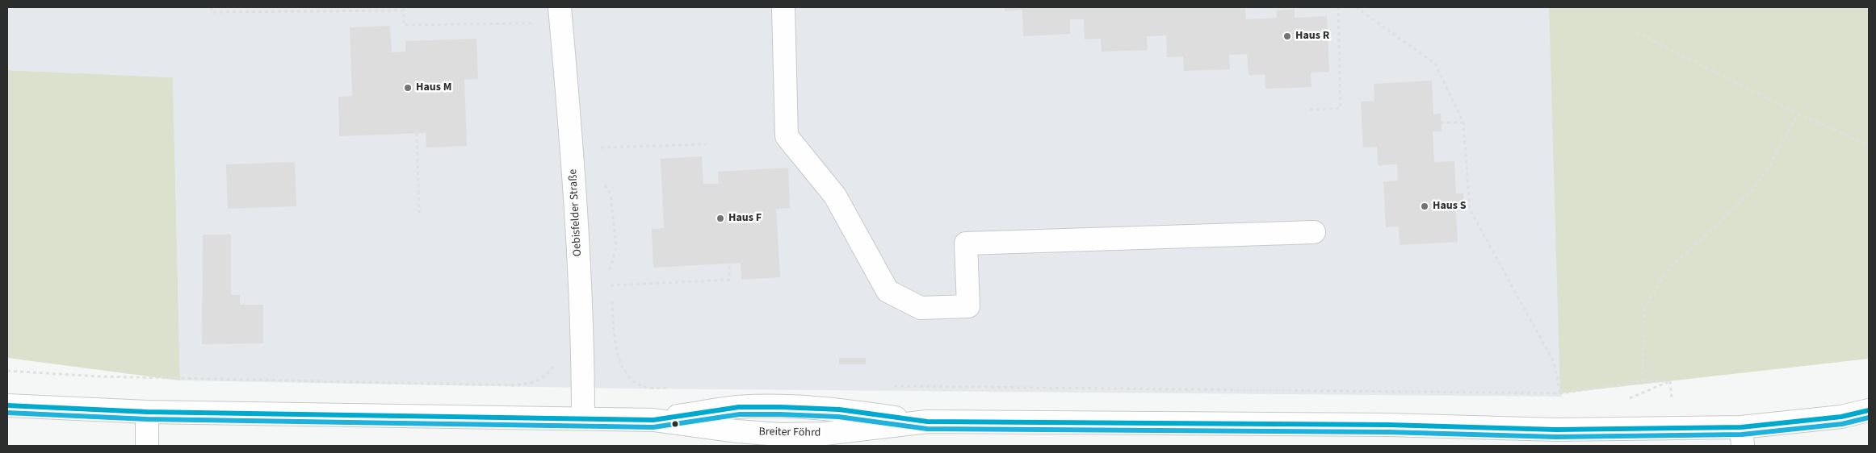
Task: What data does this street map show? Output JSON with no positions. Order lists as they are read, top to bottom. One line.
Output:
{"streets":{"street":["Oebisfelder Straße"]},"places":["Haus R","Haus M","Haus S","Haus F"]}
